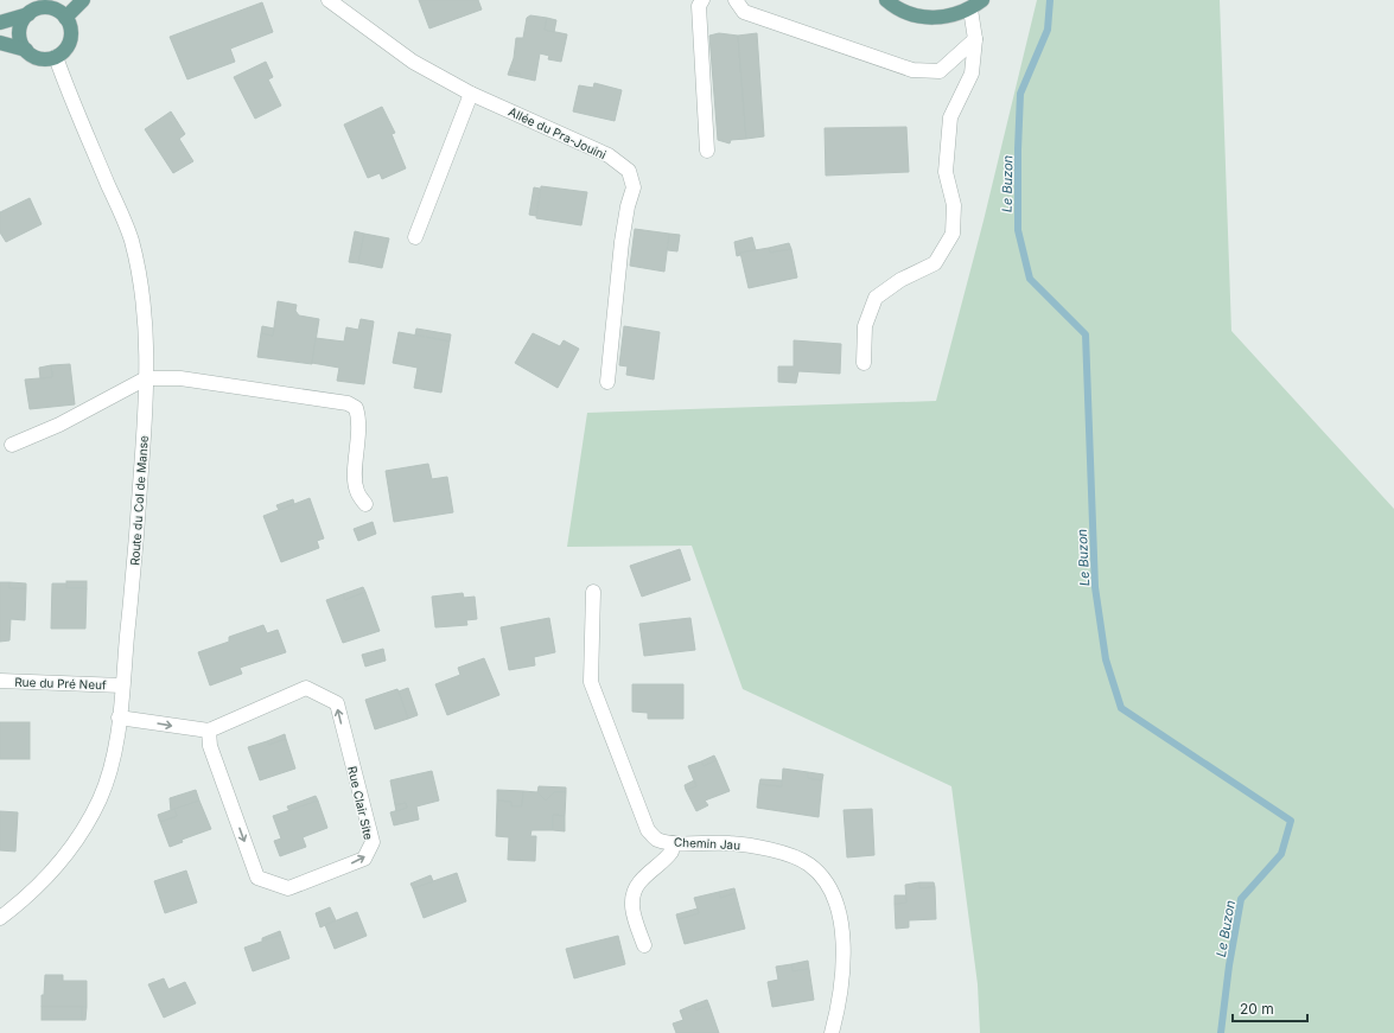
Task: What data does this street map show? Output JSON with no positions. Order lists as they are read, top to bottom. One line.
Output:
{"streets":{"street":["Allée du Pra-Jouini","Route du Col de Manse","Rue du Pré Neuf","Rue Clair Site","Chemin Jau"]},"crossings":[["Route du Col de Manse","Rue du Pré Neuf"]],"water":["Le Buzon"],"scale_bar":"20 m"}
